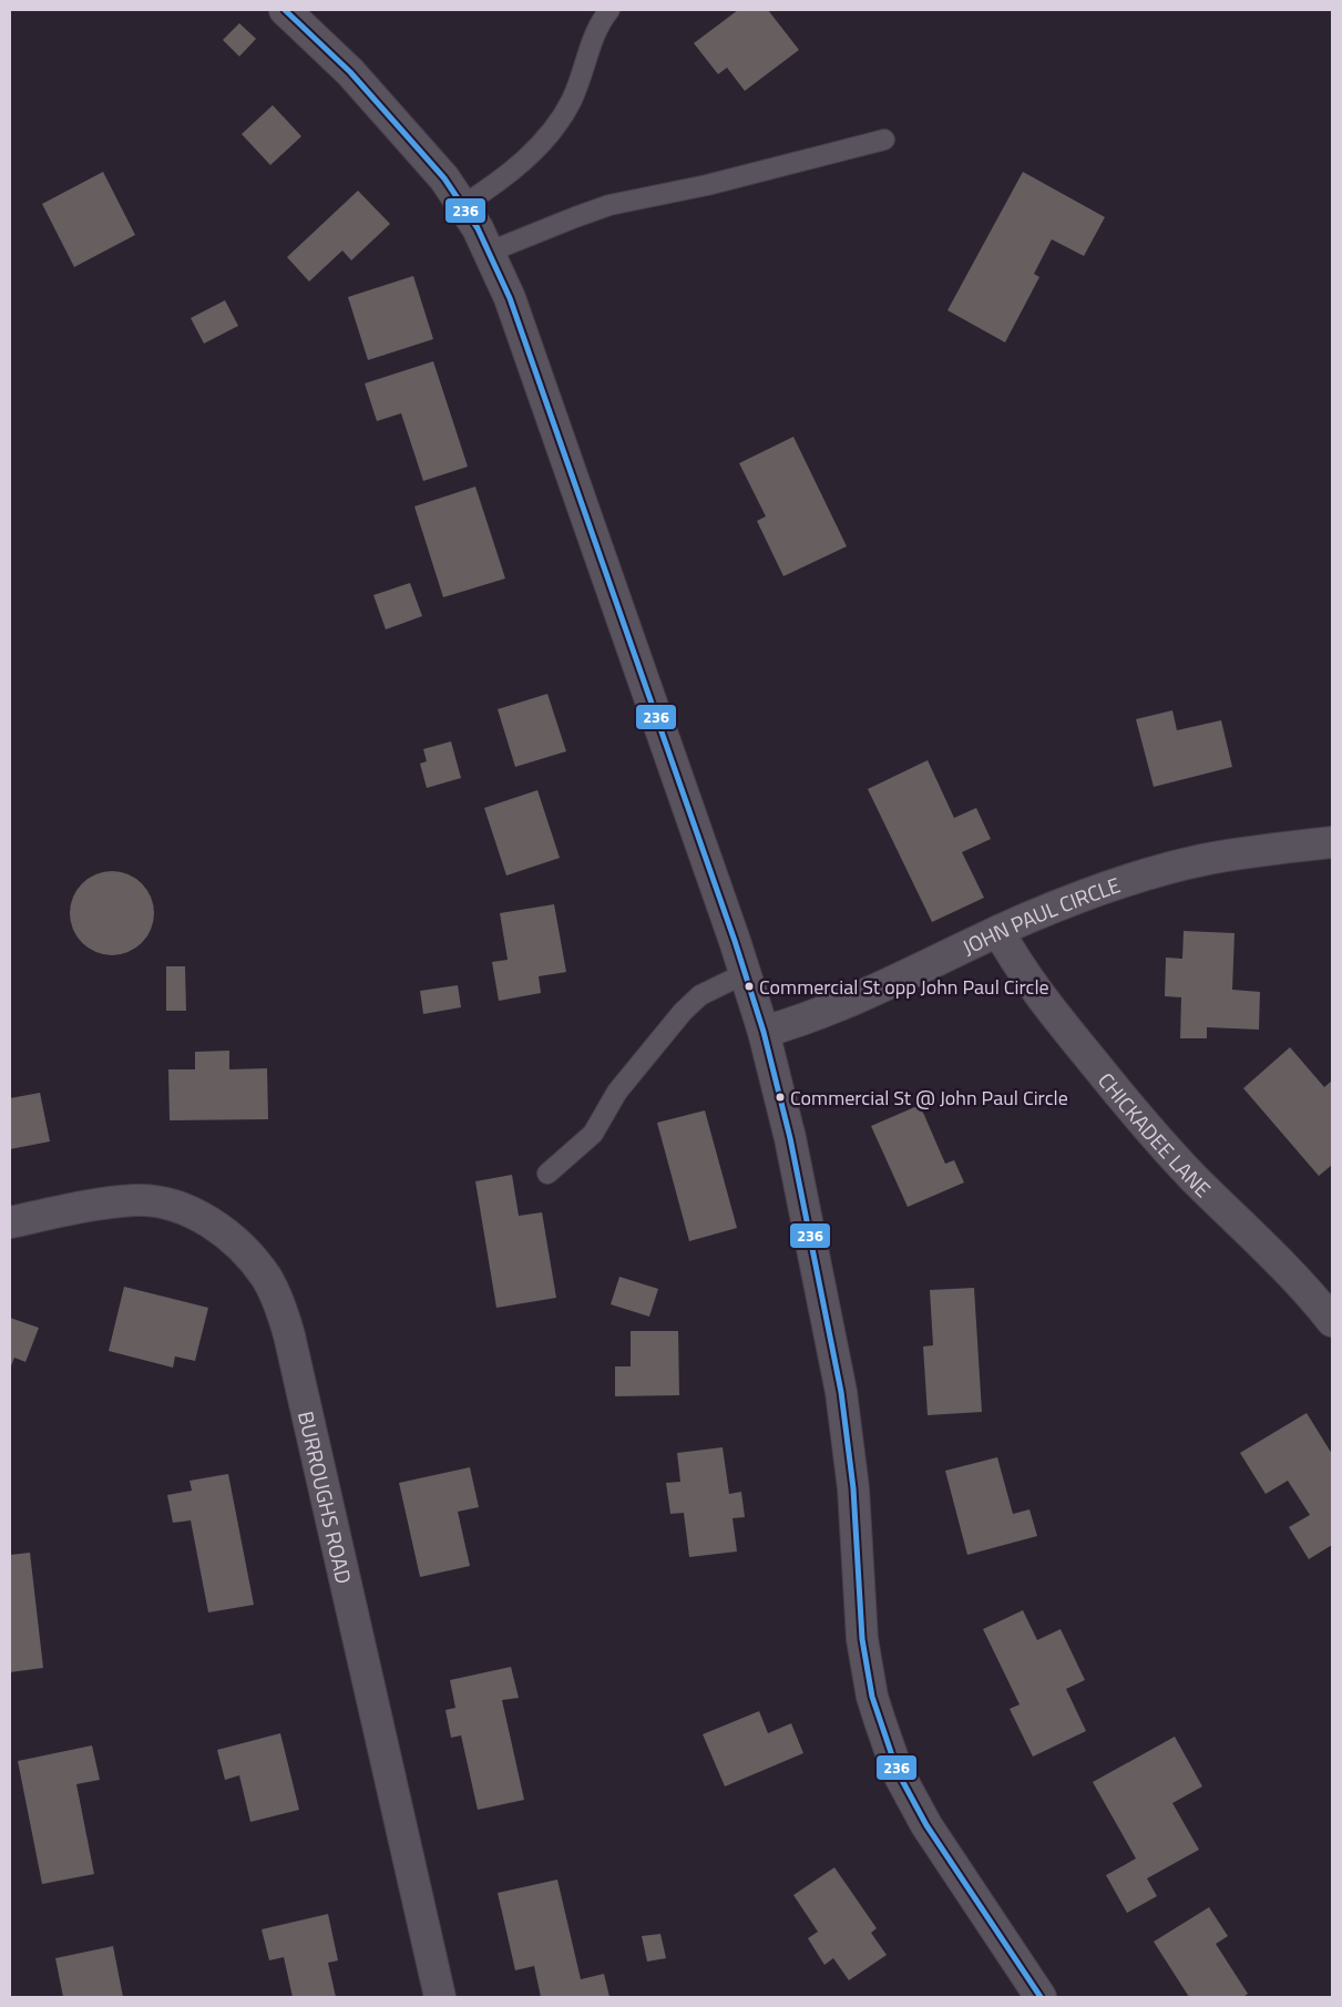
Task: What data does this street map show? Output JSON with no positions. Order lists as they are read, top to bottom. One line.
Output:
{"streets":{"main road":["JOHN PAUL CIRCLE","CHICKADEE LANE","BURROUGHS ROAD"]},"crossings":[["JOHN PAUL CIRCLE","CHICKADEE LANE"]],"places":["Commercial St opp John Paul Circle","Commercial St @ John Paul Circle"],"lines":["transit line 236"]}
